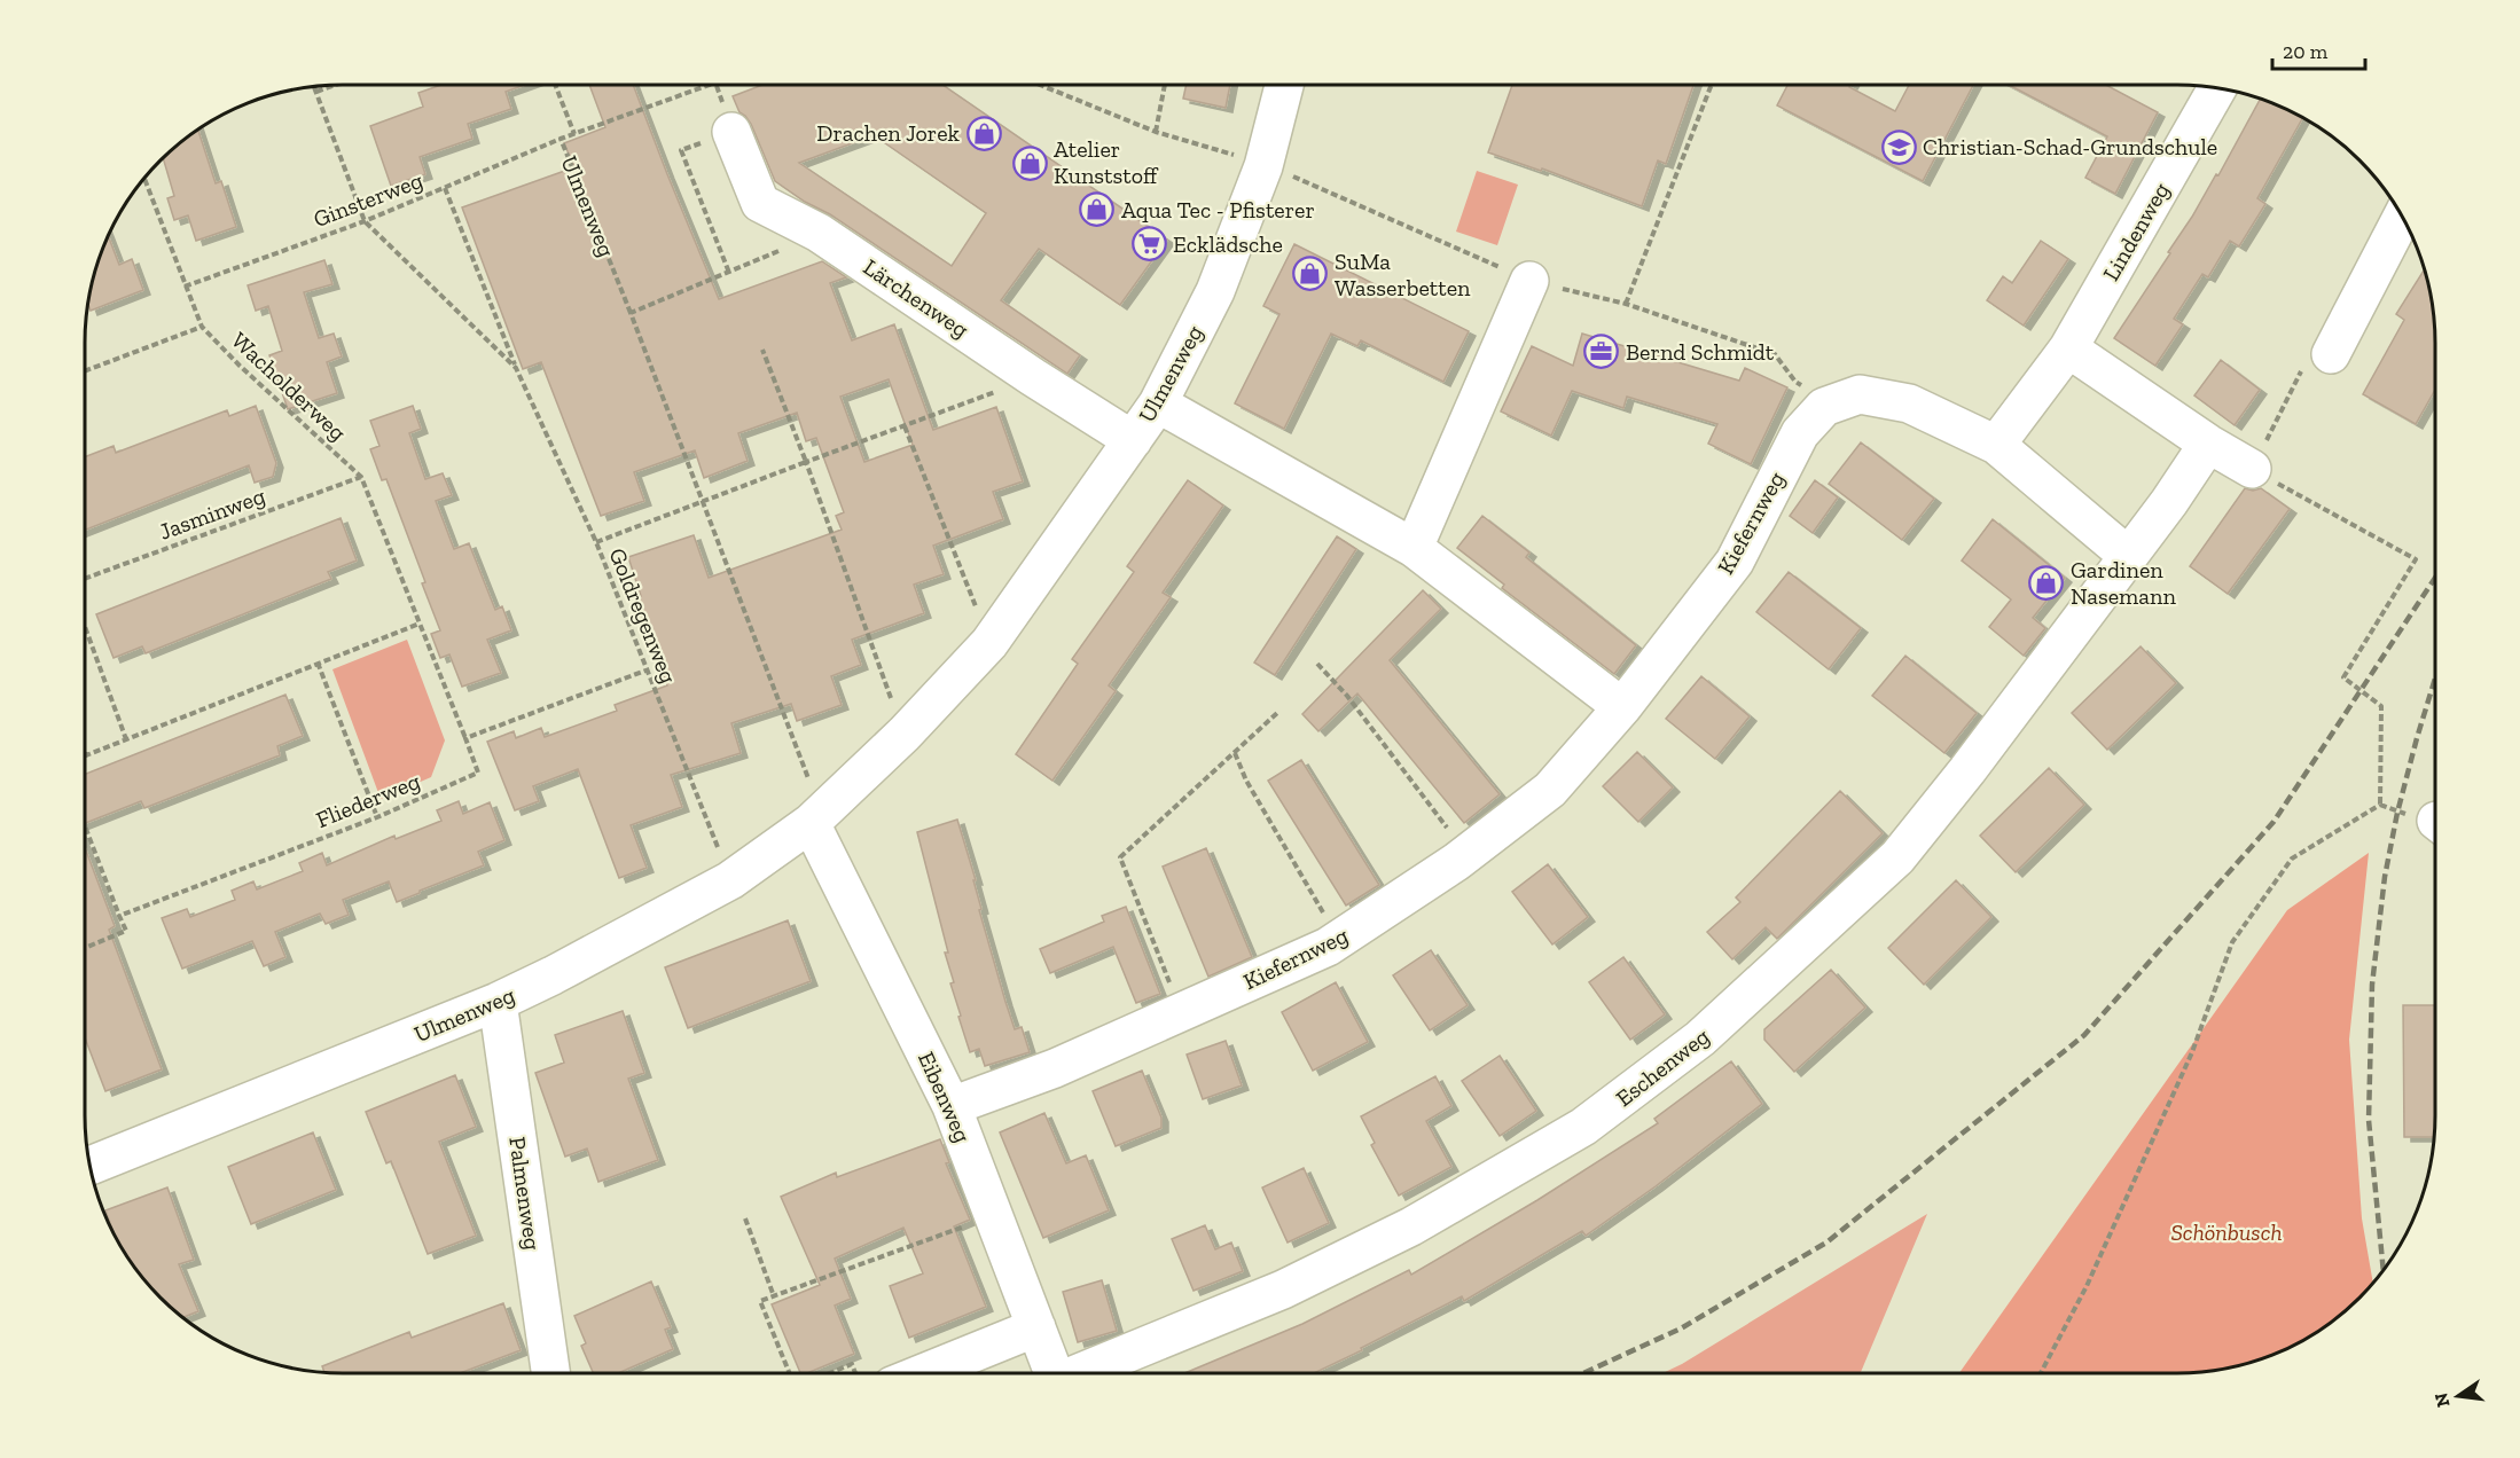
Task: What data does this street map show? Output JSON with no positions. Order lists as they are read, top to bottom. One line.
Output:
{"streets":{"street":["Ulmenweg","Lindenweg","Lärchenweg","Kiefernweg","Eschenweg","Eibenweg","Palmenweg"],"path":["Ginsterweg","Wacholderweg","Jasminweg","Goldregenweg","Fliederweg"]},"crossings":[["Ginsterweg","Ulmenweg"],["Ginsterweg","Wacholderweg"],["Ginsterweg","Goldregenweg"],["Ulmenweg","Lärchenweg"],["Ulmenweg","Goldregenweg"],["Ulmenweg","Eibenweg"],["Ulmenweg","Palmenweg"],["Lindenweg","Kiefernweg"],["Wacholderweg","Jasminweg"],["Wacholderweg","Fliederweg"],["Kiefernweg","Eibenweg"]],"parks":["Schönbusch"],"places":{"shop":["Drachen Jorek","Atelier Kunststoff","Aqua Tec - Pfisterer","SuMa Wasserbetten","Gardinen Nasemann"],"school or university":["Christian-Schad-Grundschule"],"supermarket":["Ecklädsche"],"office":["Bernd Schmidt"]},"scale_bar":"20 m","north":"left"}
